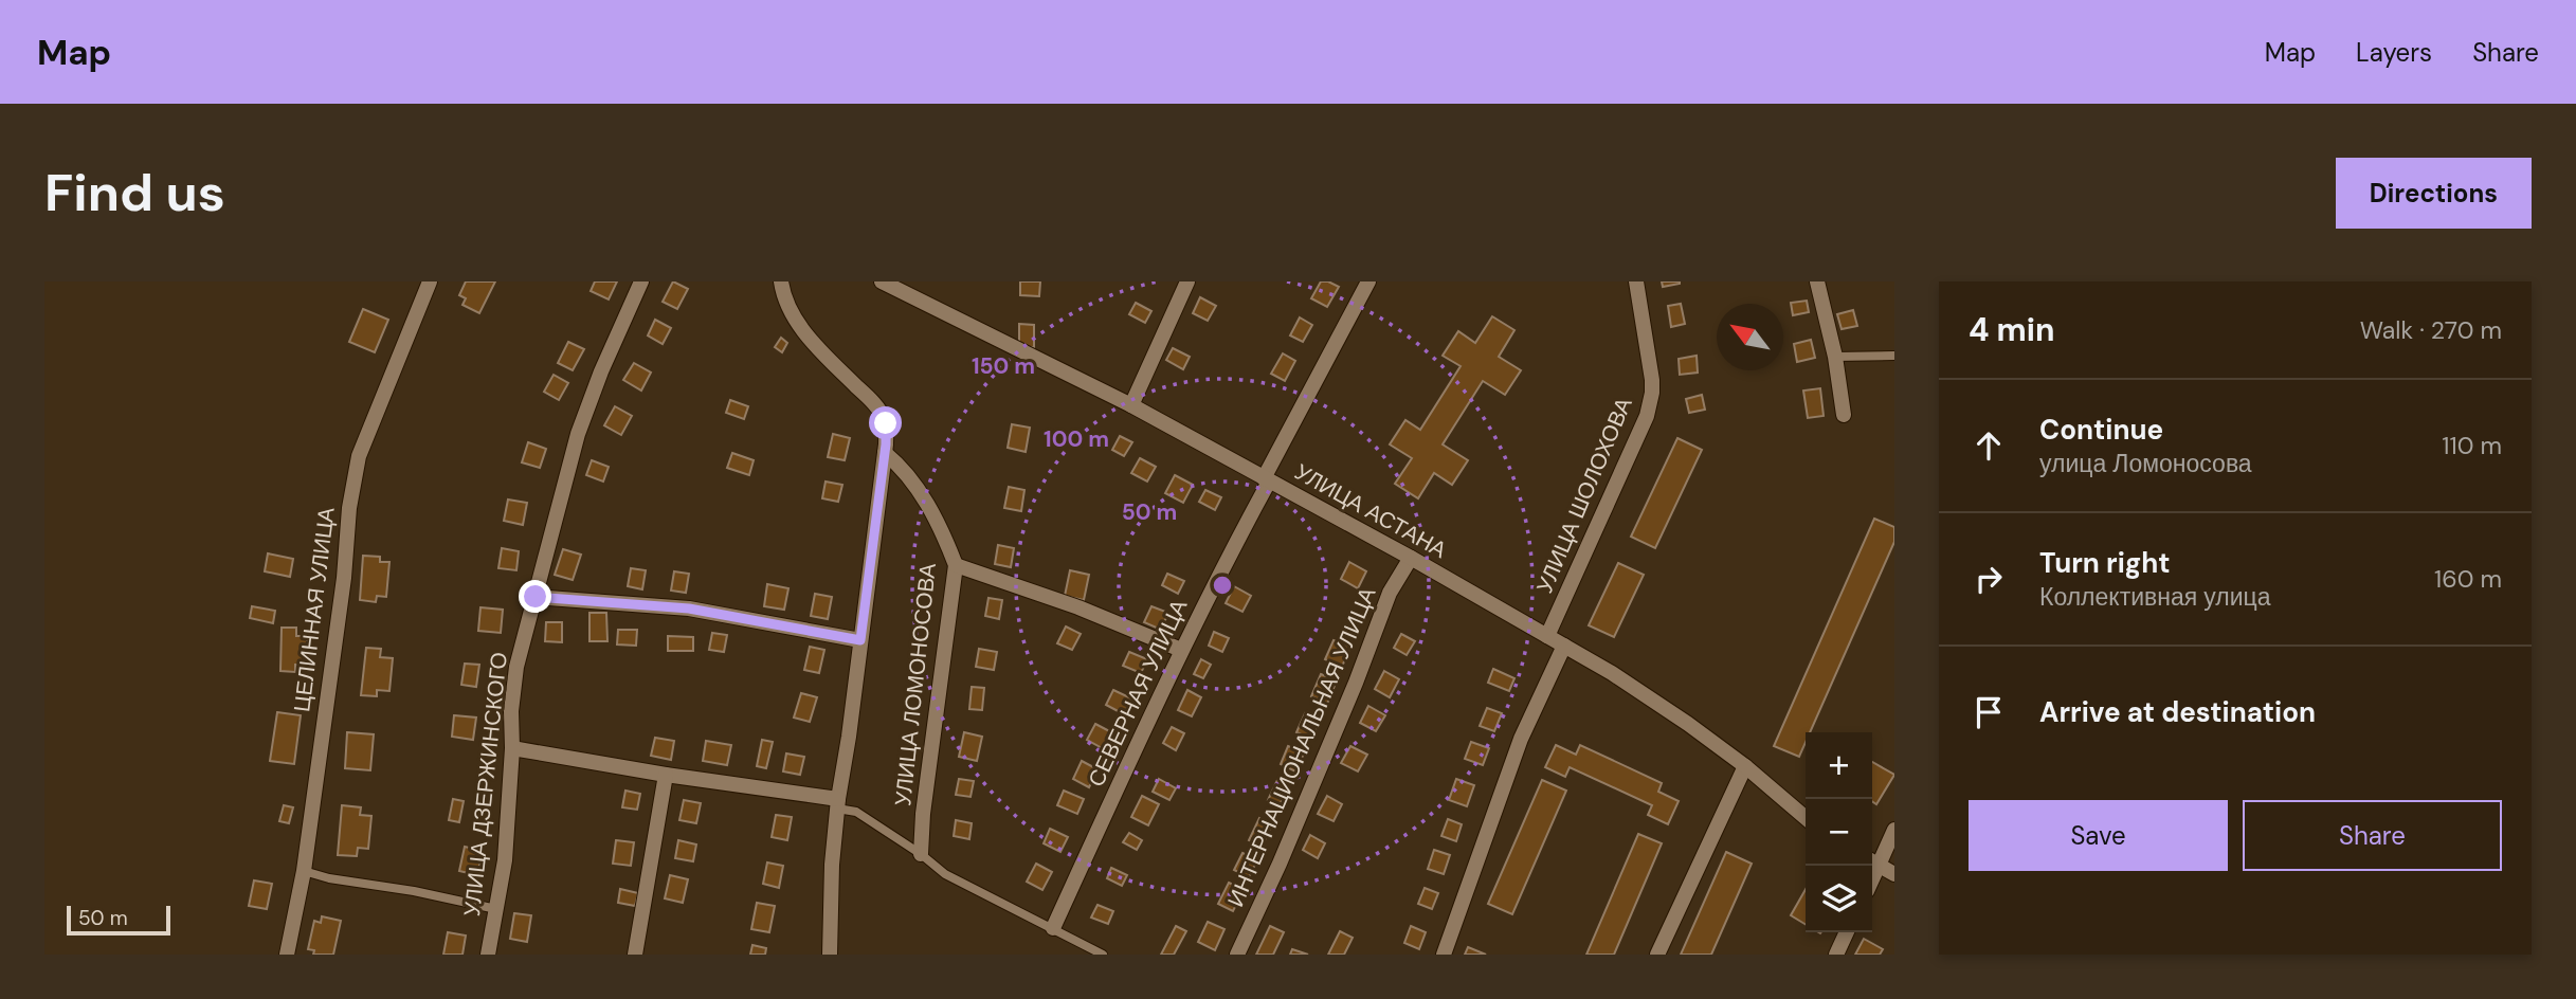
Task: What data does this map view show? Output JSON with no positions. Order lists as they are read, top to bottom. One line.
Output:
{"streets":{"street":["УЛИЦА ШОЛОХОВА","УЛИЦА АСТАНА","ЦЕЛИННАЯ УЛИЦА","УЛИЦА ЛОМОНОСОВА","СЕВЕРНАЯ УЛИЦА","ИНТЕРНАЦИОНАЛЬНАЯ УЛИЦА","УЛИЦА ДЗЕРЖИНСКОГО"]},"crossings":[["УЛИЦА ШОЛОХОВА","УЛИЦА АСТАНА"],["УЛИЦА АСТАНА","СЕВЕРНАЯ УЛИЦА"],["УЛИЦА АСТАНА","ИНТЕРНАЦИОНАЛЬНАЯ УЛИЦА"]],"scale_bar":"50 m","north":"top left","page":{"header":"Map","nav":["Map","Layers","Share"],"buttons":["Directions",["Save","Share"]],"title":"Find us","heading":["4 min","Walk · 270 m"],"list":[["Continue","улица Ломоносова","110 m"],["Turn right","Коллективная улица","160 m"],"Arrive at destination"],"map_buttons":["+","−"],"scale":"50 m"},"rings":["150 m","100 m","50 m"]}
